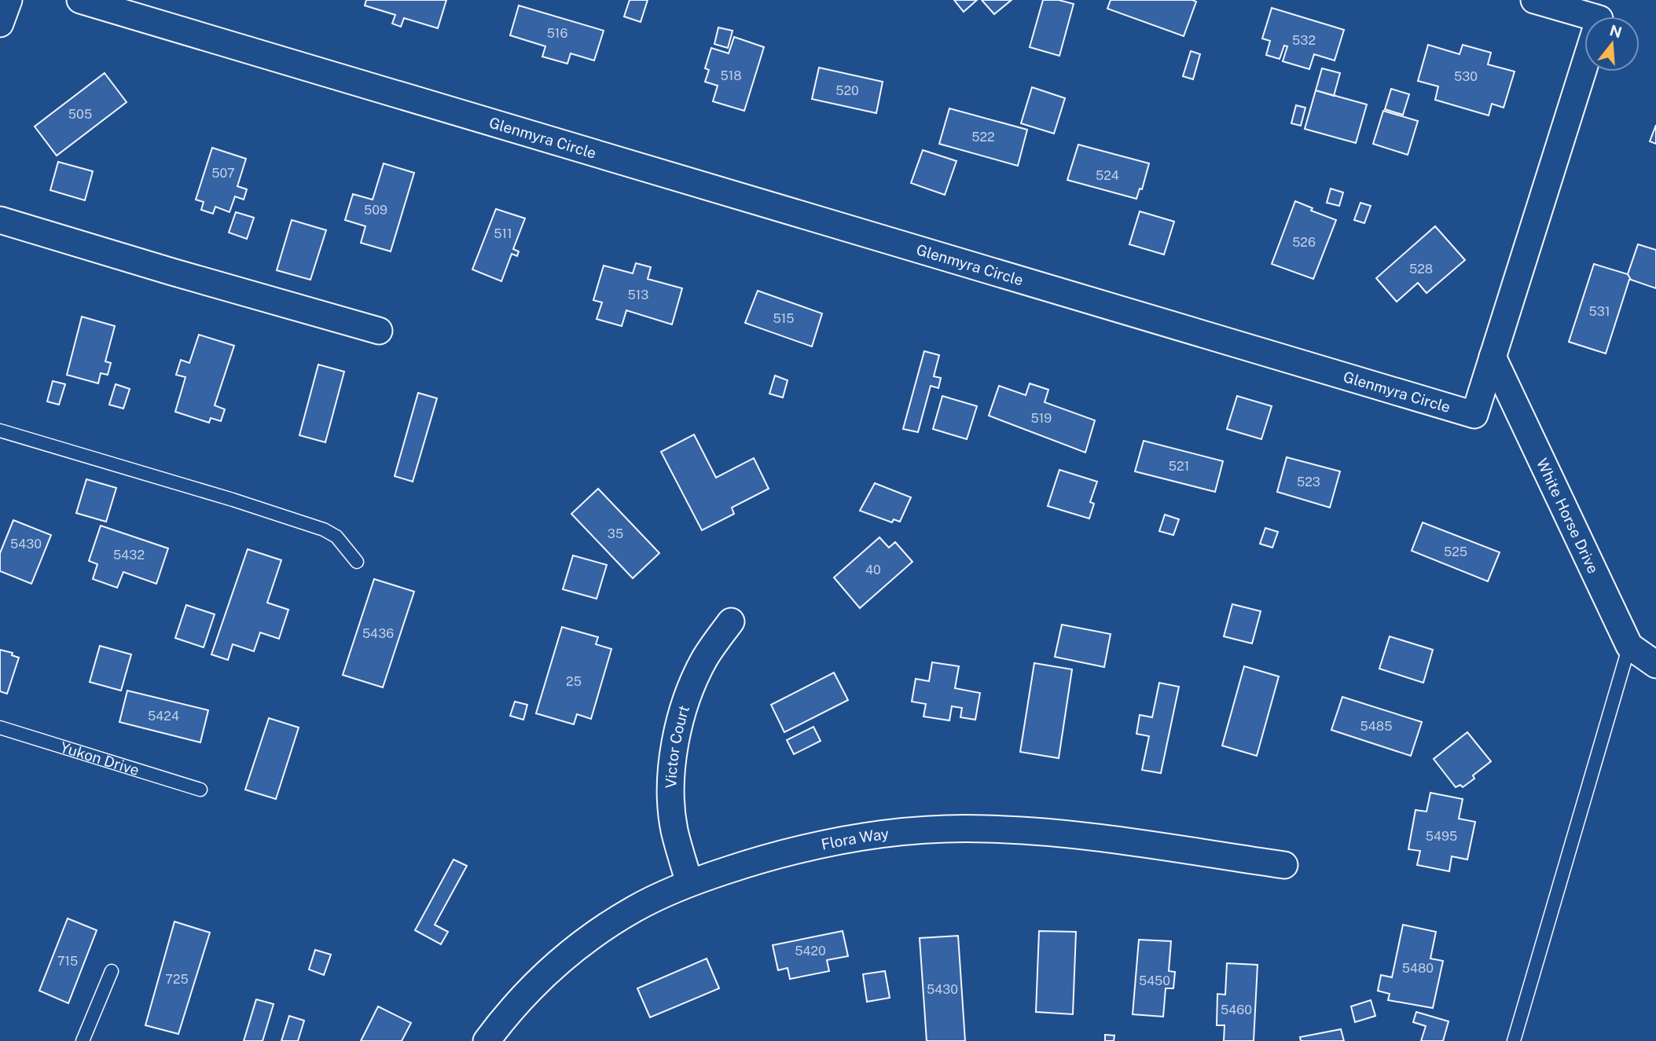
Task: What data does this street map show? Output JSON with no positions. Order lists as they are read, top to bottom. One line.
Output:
{"streets":{"street":["Glenmyra Circle","White Horse Drive","Victor Court","Flora Way"],"lane":["Yukon Drive"]},"crossings":[["Glenmyra Circle","White Horse Drive"],["Victor Court","Flora Way"]],"house_numbers":["516","532","518","530","520","505","522","507","524","509","511","526","528","513","531","515","519","521","523","35","5430","525","5432","40","5436","25","5424","5485","5495","5420","715","5480","725","5450","5430","5460"],"north":"top"}
